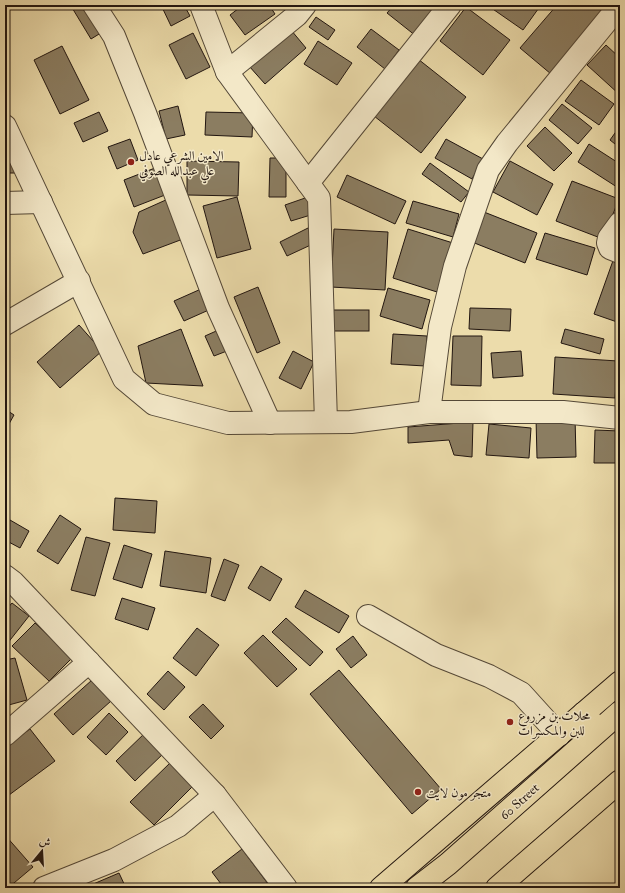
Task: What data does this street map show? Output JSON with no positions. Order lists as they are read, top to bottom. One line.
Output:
{"streets":{"main road":["60 Street"]},"places":["الامين الشرعي عادل علي عبدالله الصوفي","محلات بن مزروع للبن والمكسرات","متجر مون لايت"],"north":"top"}
